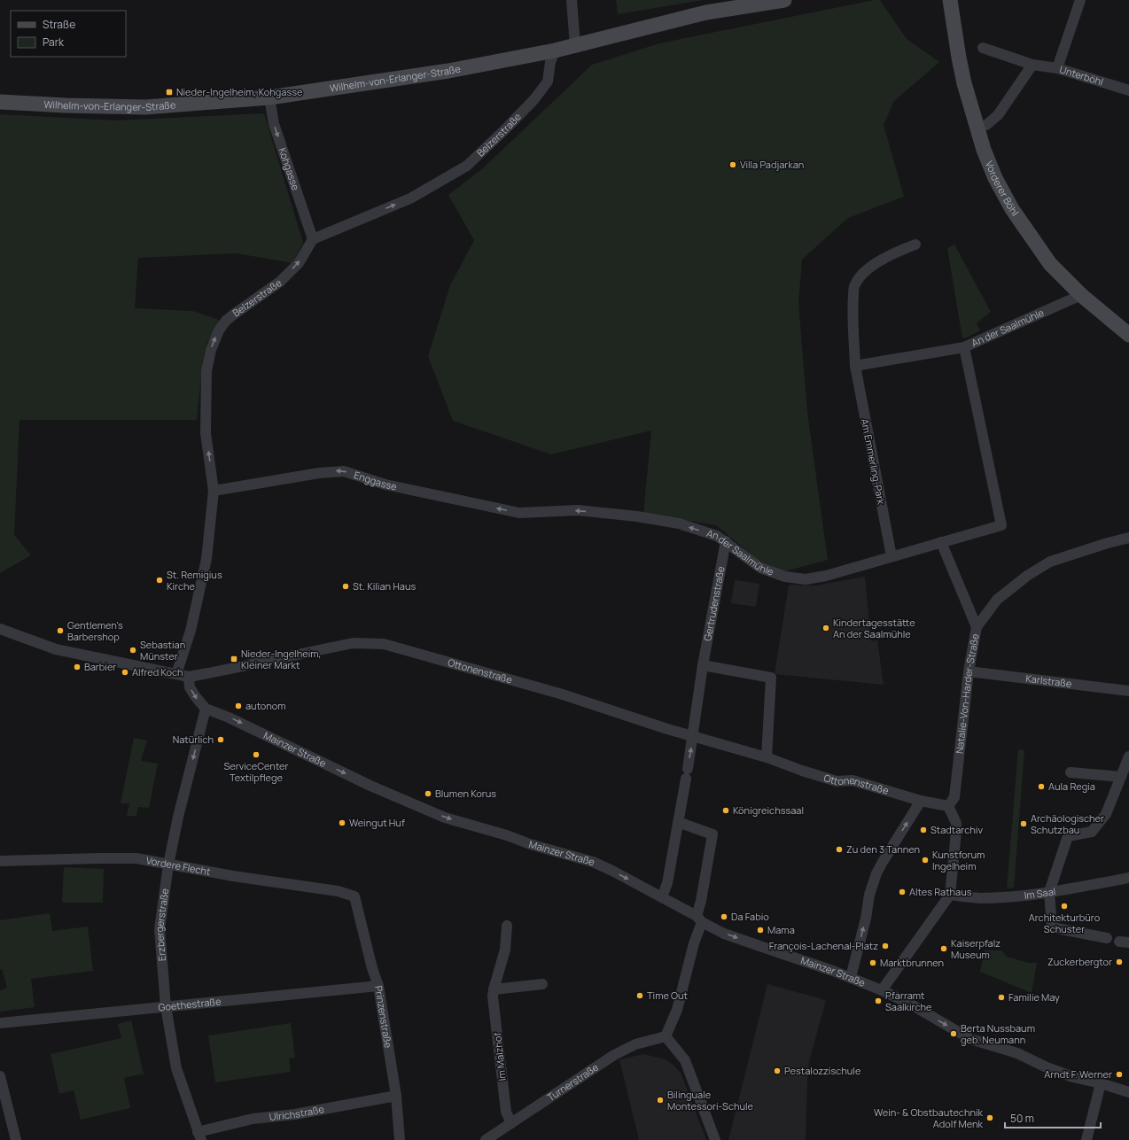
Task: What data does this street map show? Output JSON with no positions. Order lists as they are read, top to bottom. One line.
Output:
{"streets":{"main road":["Wilhelm-von-Erlanger-Straße","Vorderer Böhl"],"street":["Unterböhl","Belzerstraße","Kohgasse","An der Saalmühle","Am Emmerling-Park","Enggasse","Gertrudenstraße","Ottonenstraße","Karlstraße","Natalie-Von-Harder-Straße","Mainzer Straße","Vordere Flecht","Im Saal","Erzbergerstraße","Goethestraße","Prinzenstraße","Im Malzhof","Turnerstraße","Ulrichstraße"]},"crossings":[["Wilhelm-von-Erlanger-Straße","Belzerstraße"],["Wilhelm-von-Erlanger-Straße","Kohgasse"],["Belzerstraße","Kohgasse"],["Belzerstraße","Enggasse"],["Vorderer Böhl","An der Saalmühle"],["An der Saalmühle","Am Emmerling-Park"],["An der Saalmühle","Enggasse"],["An der Saalmühle","Gertrudenstraße"],["Gertrudenstraße","Ottonenstraße"],["Gertrudenstraße","Mainzer Straße"],["Ottonenstraße","Natalie-Von-Harder-Straße"],["Ottonenstraße","Mainzer Straße"],["Karlstraße","Natalie-Von-Harder-Straße"],["Mainzer Straße","Erzbergerstraße"],["Vordere Flecht","Erzbergerstraße"],["Vordere Flecht","Prinzenstraße"],["Erzbergerstraße","Goethestraße"],["Erzbergerstraße","Ulrichstraße"],["Goethestraße","Prinzenstraße"],["Prinzenstraße","Ulrichstraße"],["Im Malzhof","Turnerstraße"]],"one_way":["Belzerstraße","Kohgasse","Enggasse","Mainzer Straße","Erzbergerstraße"],"places":{"transit":["Nieder-Ingelheim, Kohgasse","Nieder-Ingelheim, Kleiner Markt"],"other":["Villa Padjarkan","St. Remigius Kirche","St. Kilian Haus","Kindertagesstätte An der Saalmühle","Gentlemen's Barbershop","Sebastian Münster","Barbier","Alfred Koch","autonom","Natürlich","ServiceCenter Textilpflege","Aula Regia","Blumen Korus","Königreichssaal","Weingut Huf","Archäologischer Schutzbau","Stadtarchiv","Zu den 3 Tannen","Kunstforum Ingelheim","Altes Rathaus","Architekturbüro Schuster","Da Fabio","Mama","François-Lachenal-Platz","Kaiserpfalz Museum","Zuckerbergtor","Marktbrunnen","Time Out","Familie May","Pfarramt Saalkirche","Berta Nussbaum geb. Neumann","Pestalozzischule","Arndt F. Werner","Bilinguale Montessori-Schule","Wein- & Obstbautechnik Adolf Menk"]},"legend":["Straße","Park"],"scale_bar":"50 m"}
